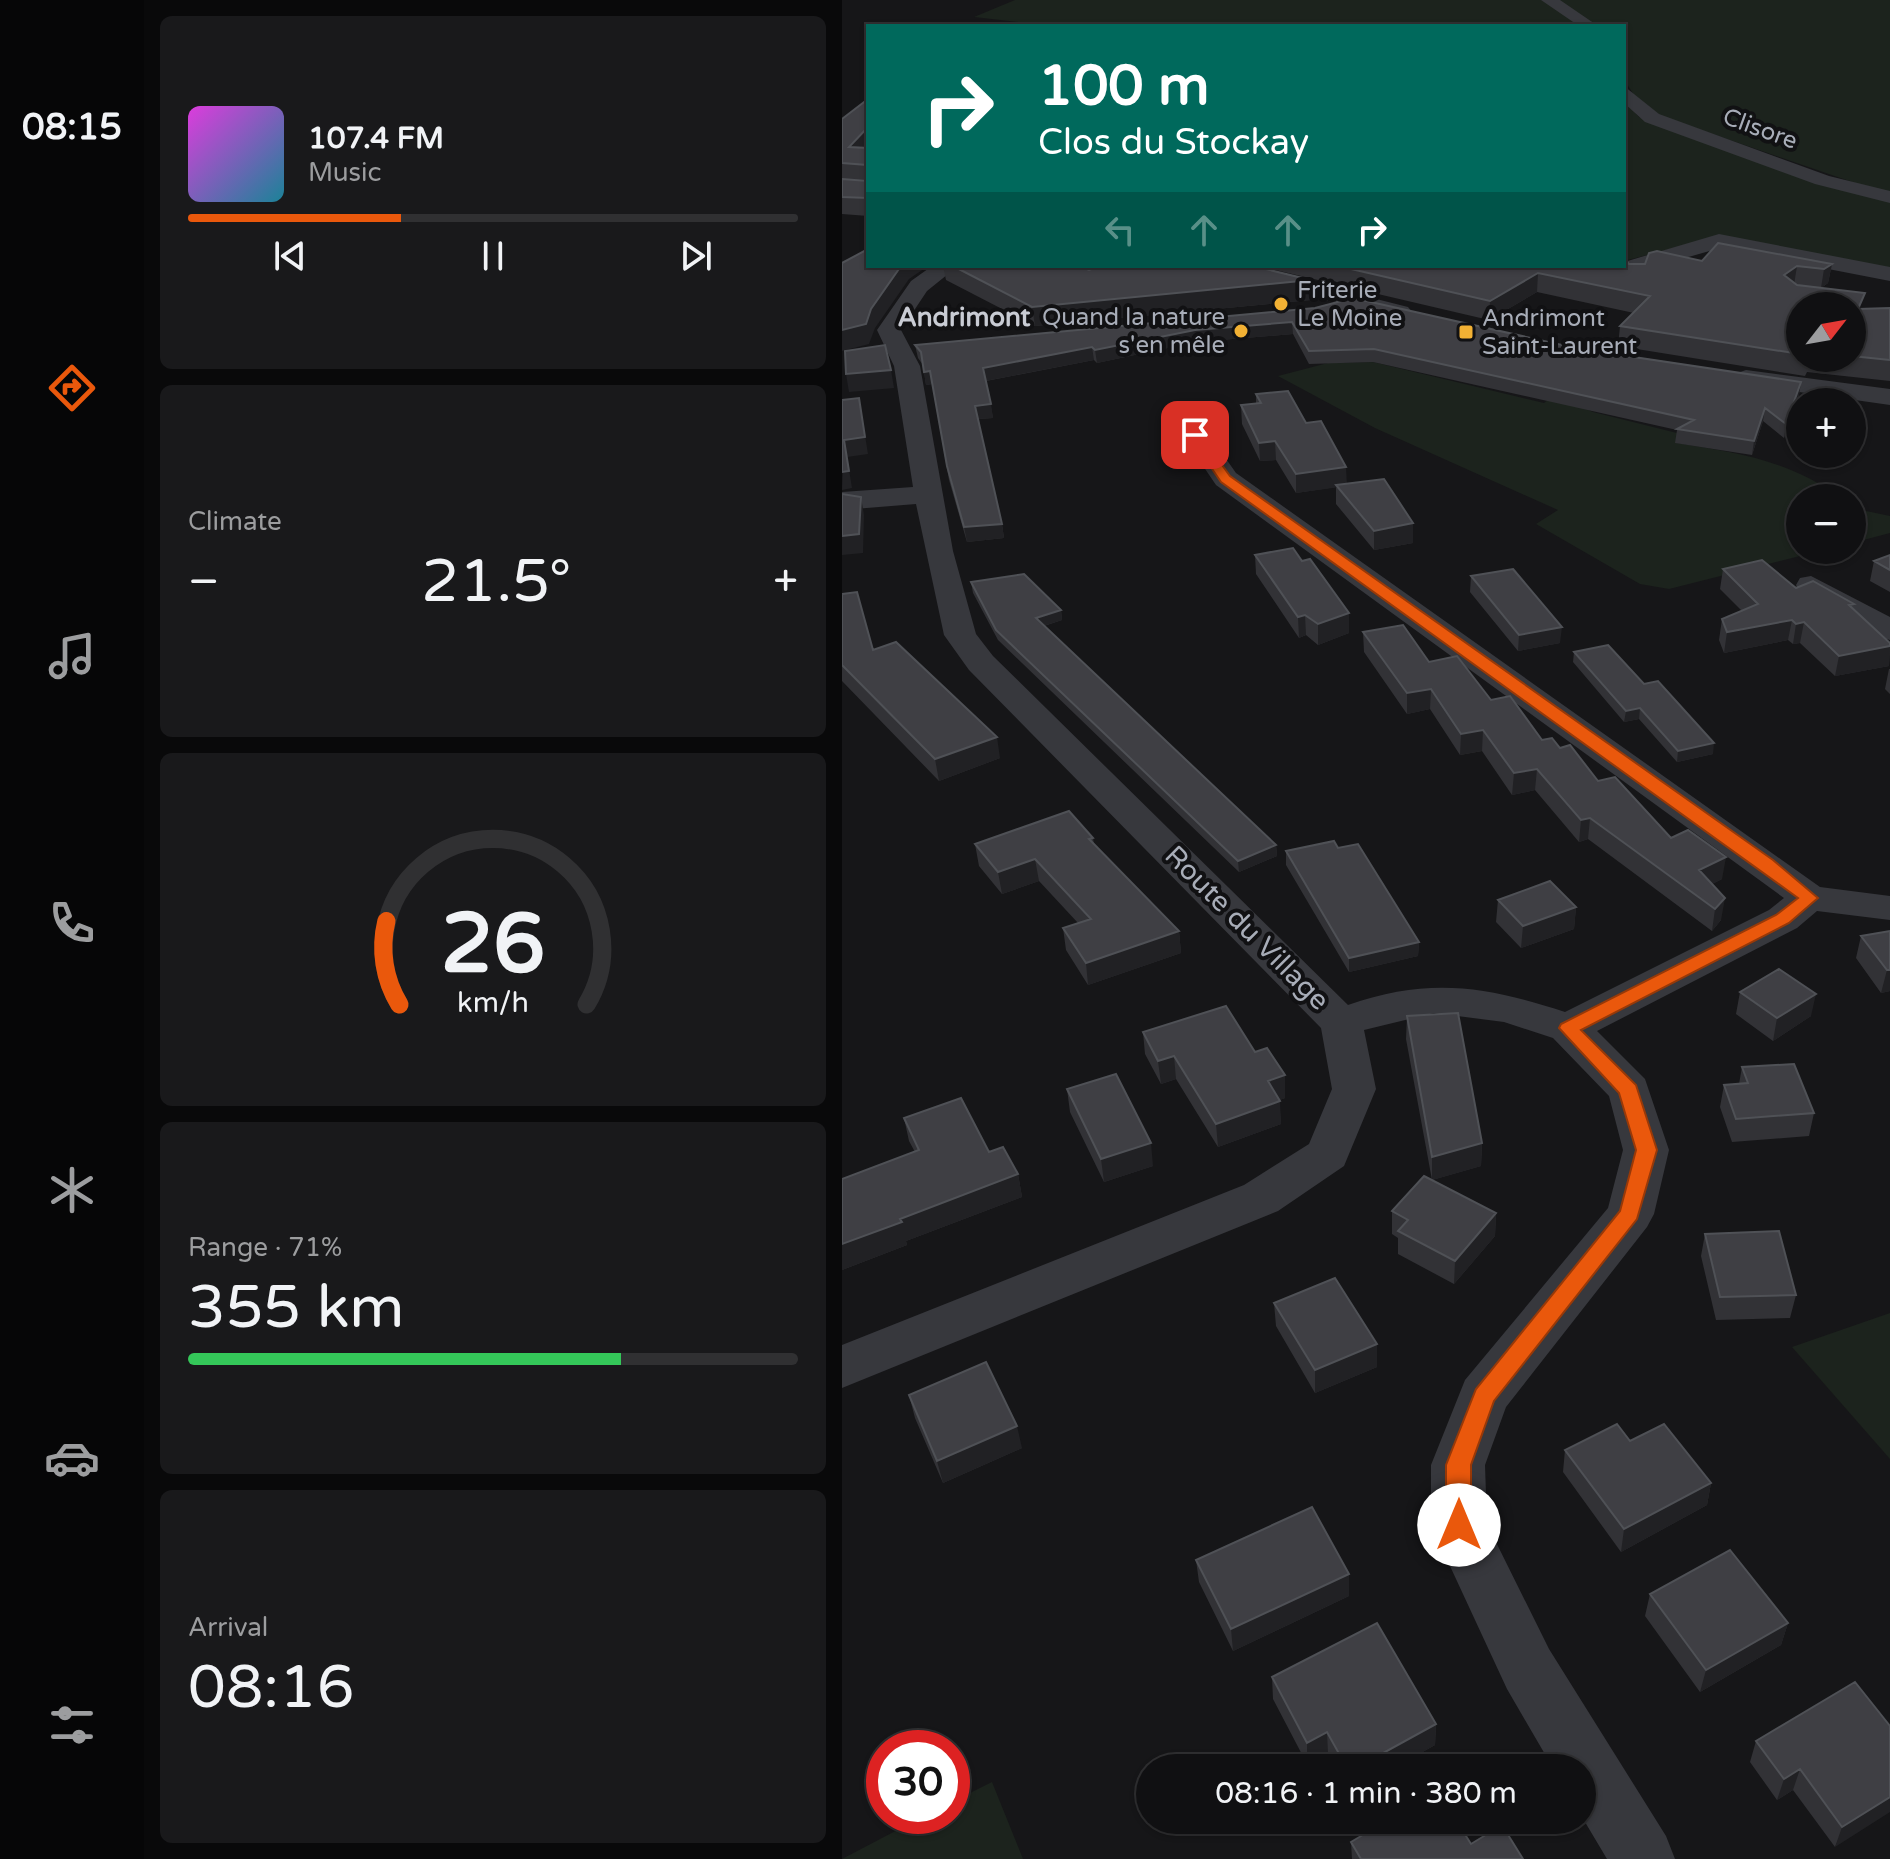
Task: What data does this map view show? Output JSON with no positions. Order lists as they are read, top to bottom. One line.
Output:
{"streets":{"street":["Clisore","Route du Village"]},"districts":["Andrimont"],"places":{"other":["Friterie Le Moine","Quand la nature s'en mêle"],"transit":["Andrimont Saint-Laurent"]},"north":"top right","page":{"tabs":"08:15","turn":["100 m","Clos du Stockay"],"song":["107.4 FM","Music"],"map_buttons":["+","−"],"tile":["Climate",["Range · 71%","355 km"],["Arrival","08:16"]],"heat":["−","21.5°","+"],"limit":"30","trip":"08:16 · 1 min · 380 m","gauge":["26","km/h"]}}
